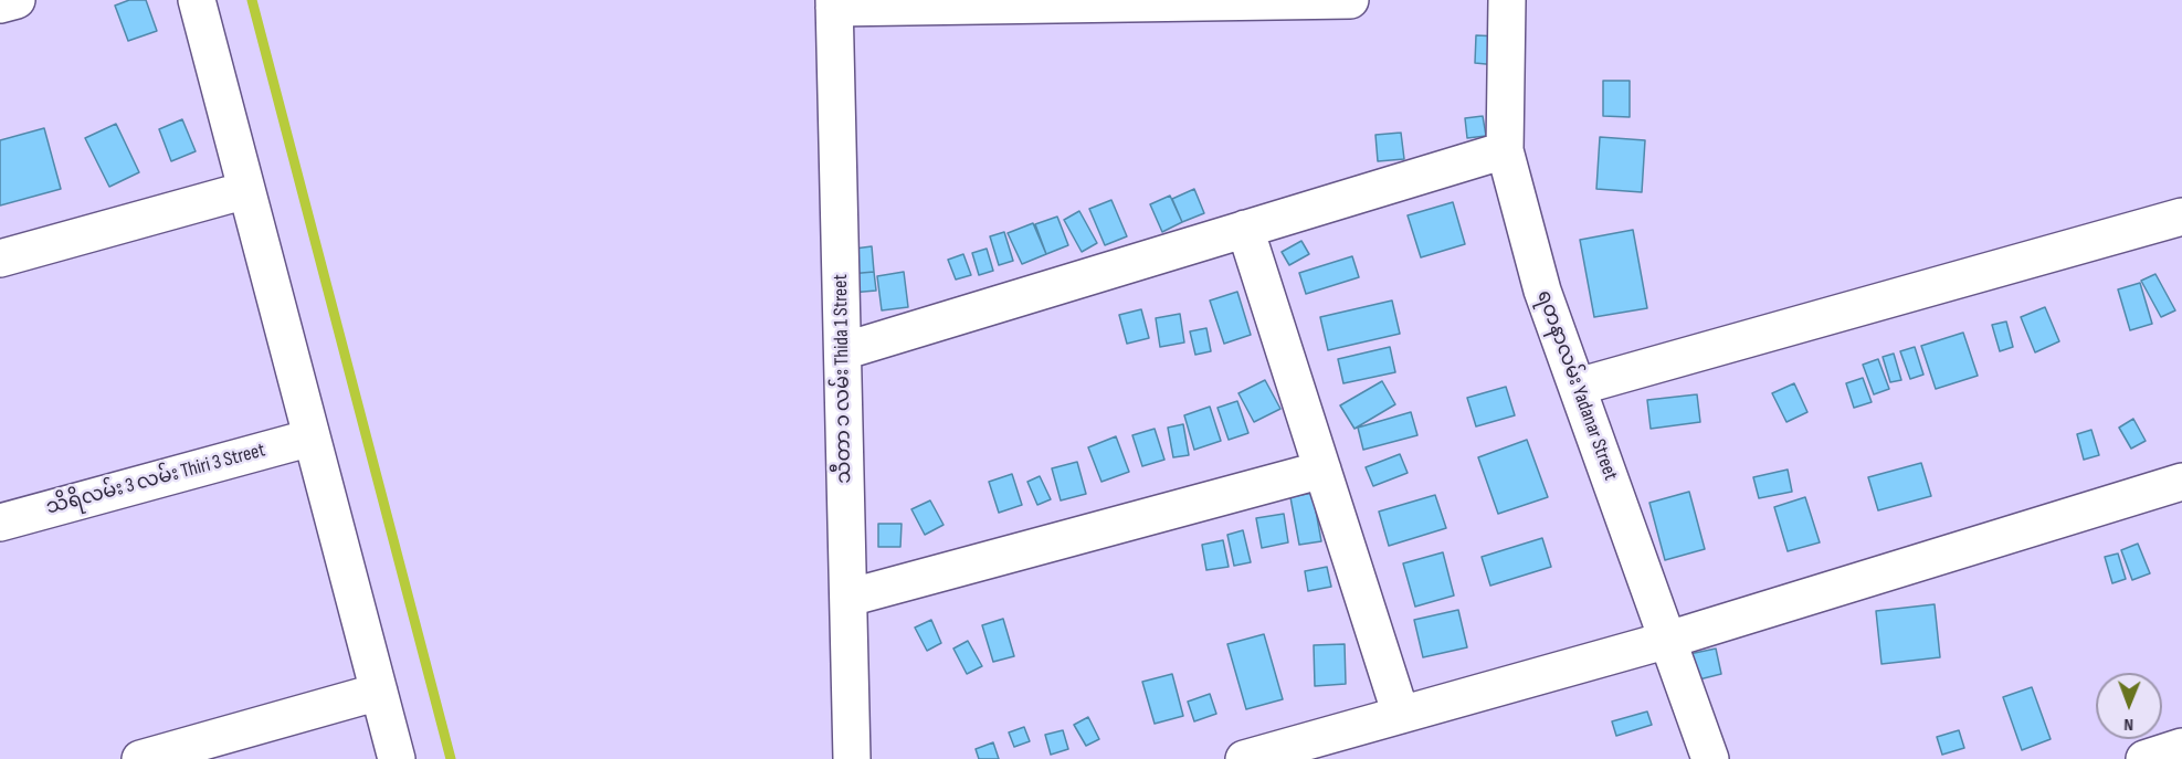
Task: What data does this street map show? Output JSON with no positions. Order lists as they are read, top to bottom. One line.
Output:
{"streets":{"street":["သီတာ ၁ လမ်း Thida 1 Street","ရတနာလမ်း Yadanar Street","သိရိလမ်း 3 လမ်း Thiri 3 Street"]},"north":"bottom"}
